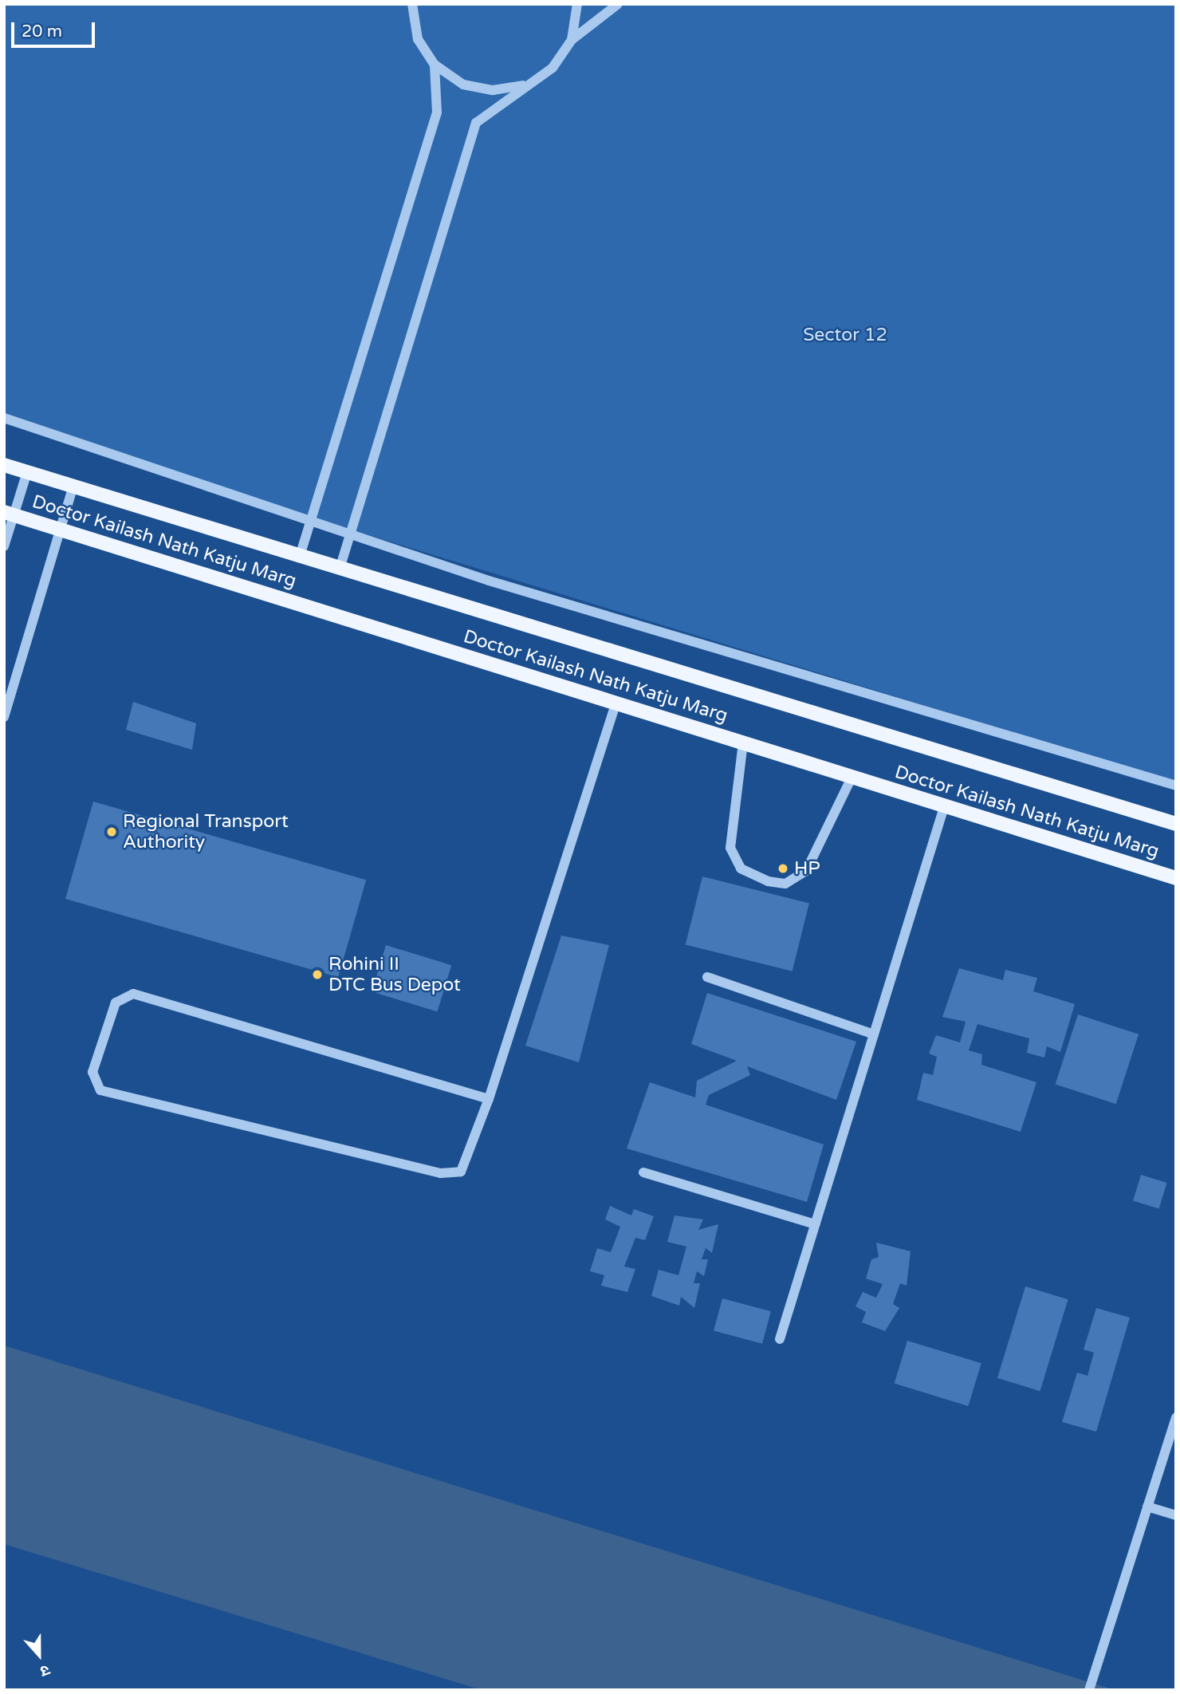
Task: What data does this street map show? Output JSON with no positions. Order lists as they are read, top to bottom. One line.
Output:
{"streets":{"main road":["Doctor Kailash Nath Katju Marg"]},"parks":["Sector 12"],"places":["Regional Transport Authority","HP","Rohini II DTC Bus Depot"],"scale_bar":"20 m","north":"bottom"}
